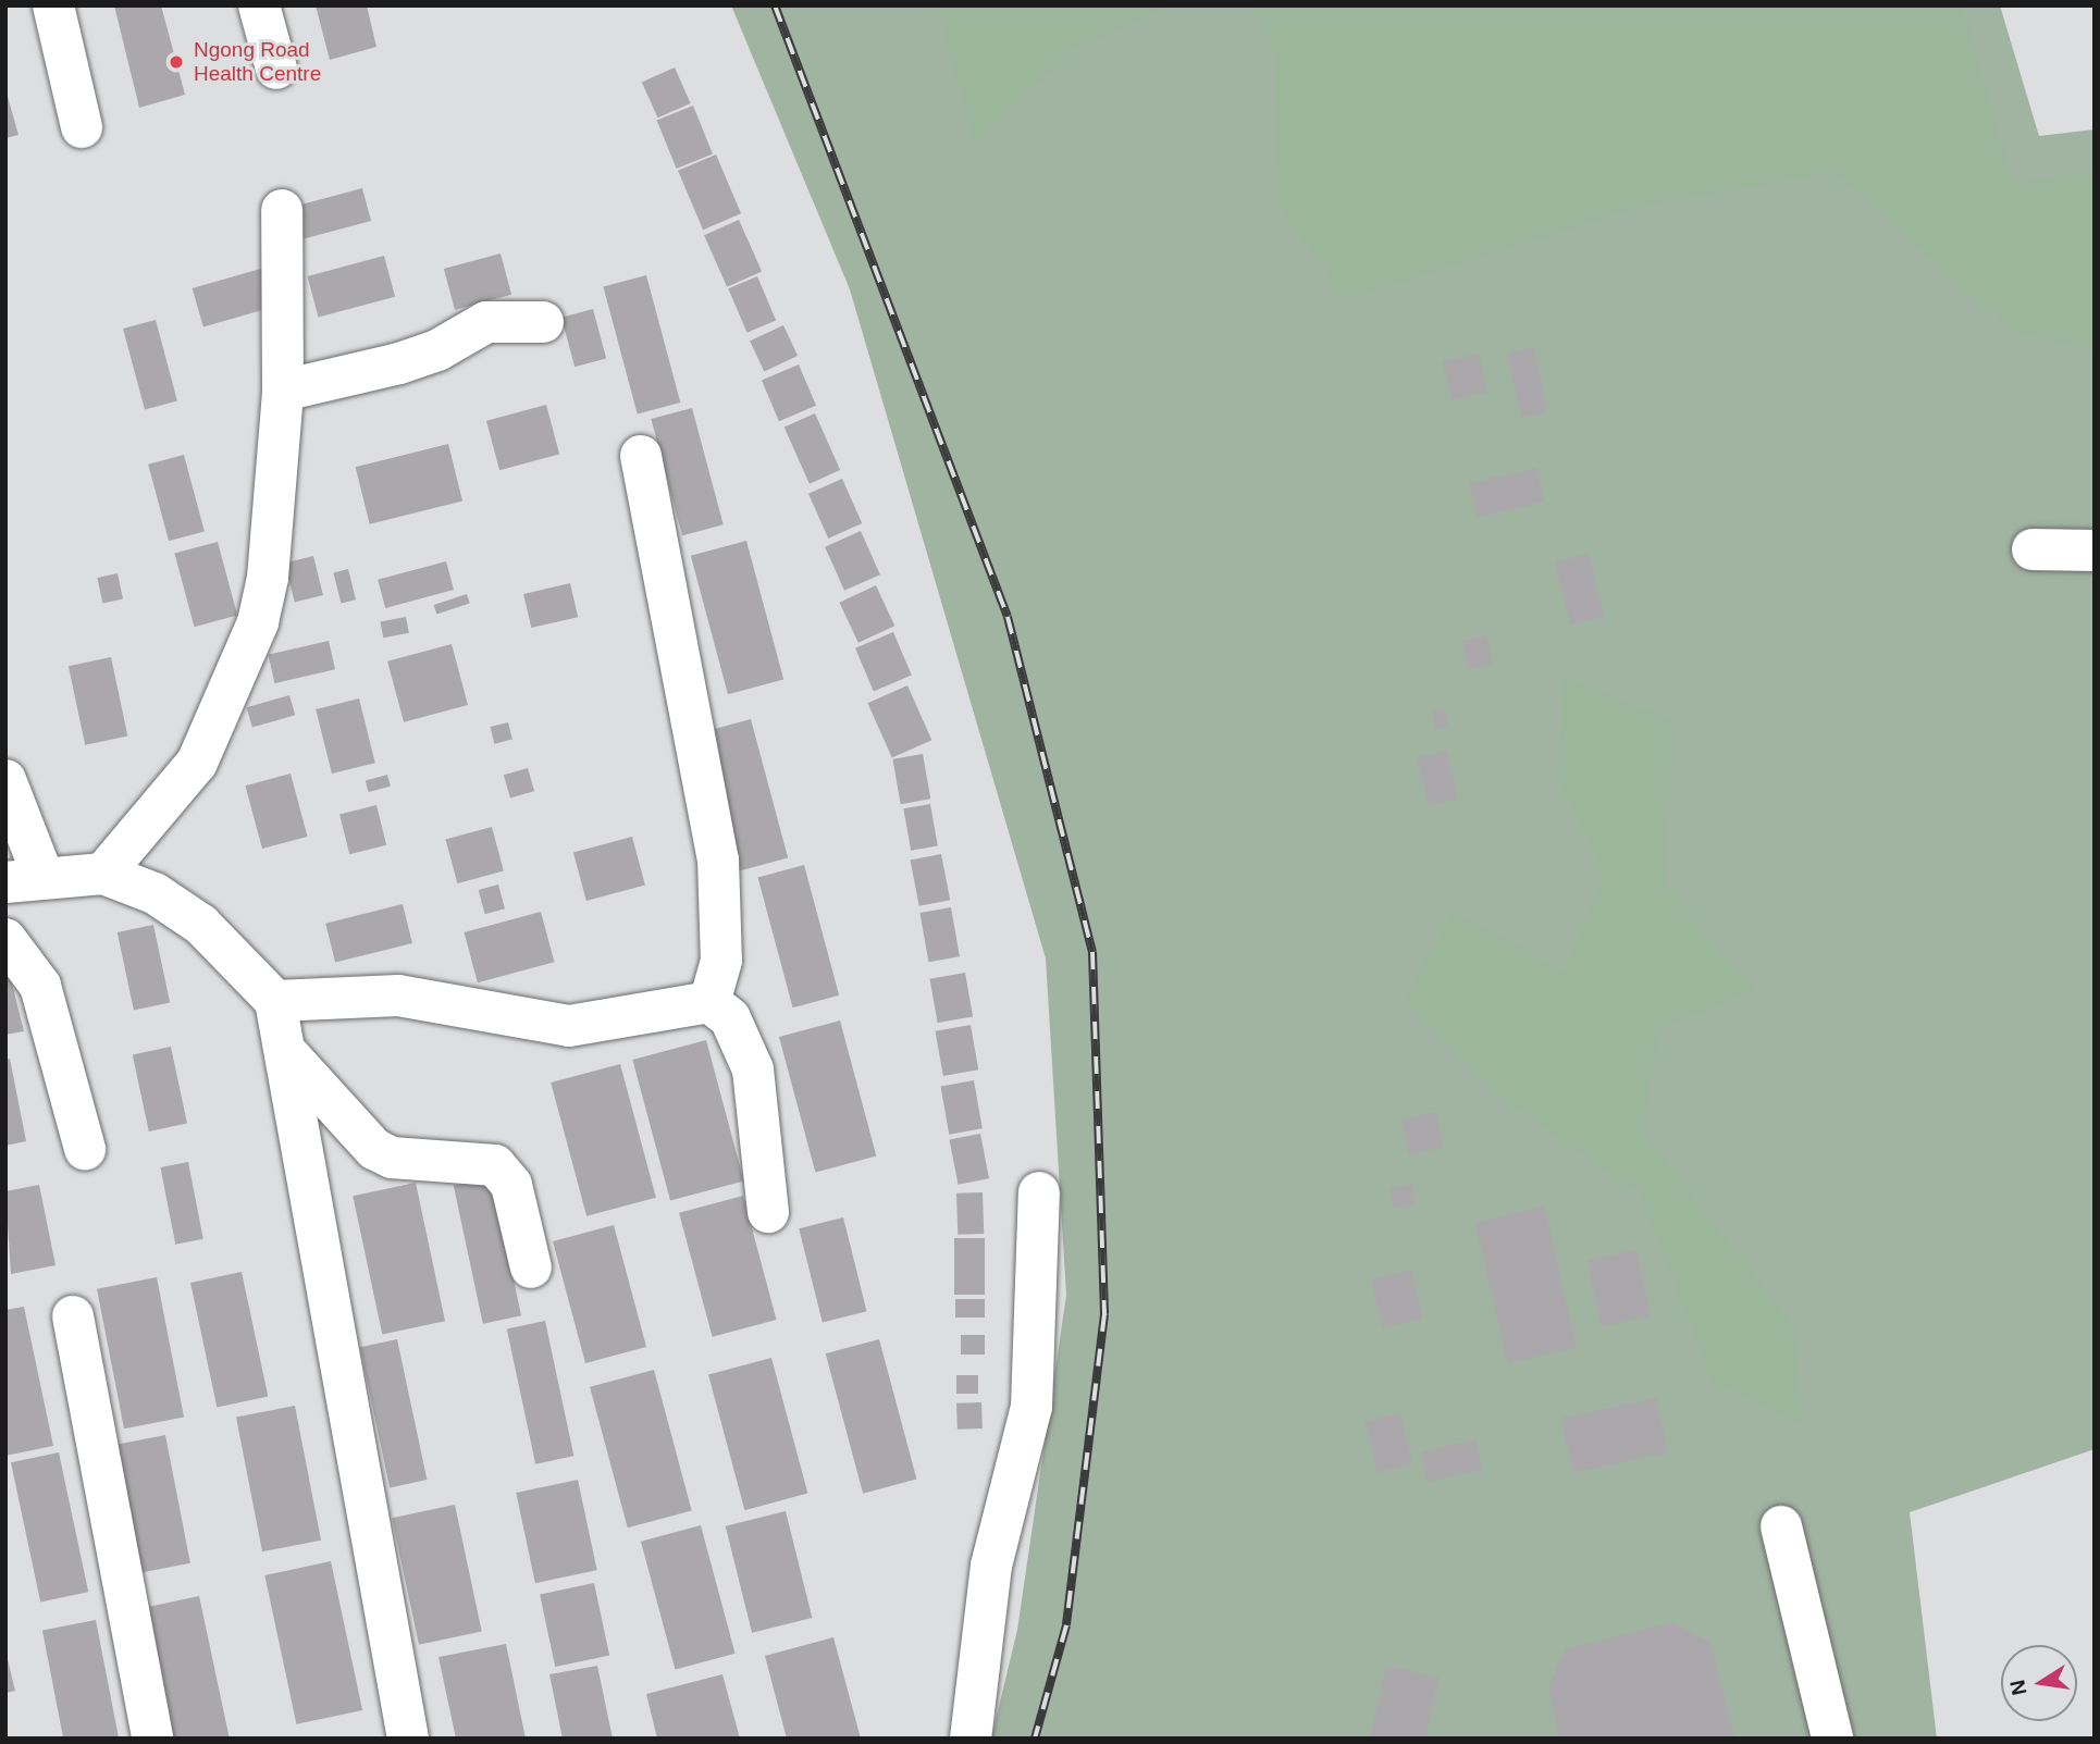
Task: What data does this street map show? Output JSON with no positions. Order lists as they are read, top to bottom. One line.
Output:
{"places":["Ngong Road Health Centre"],"north":"left"}
